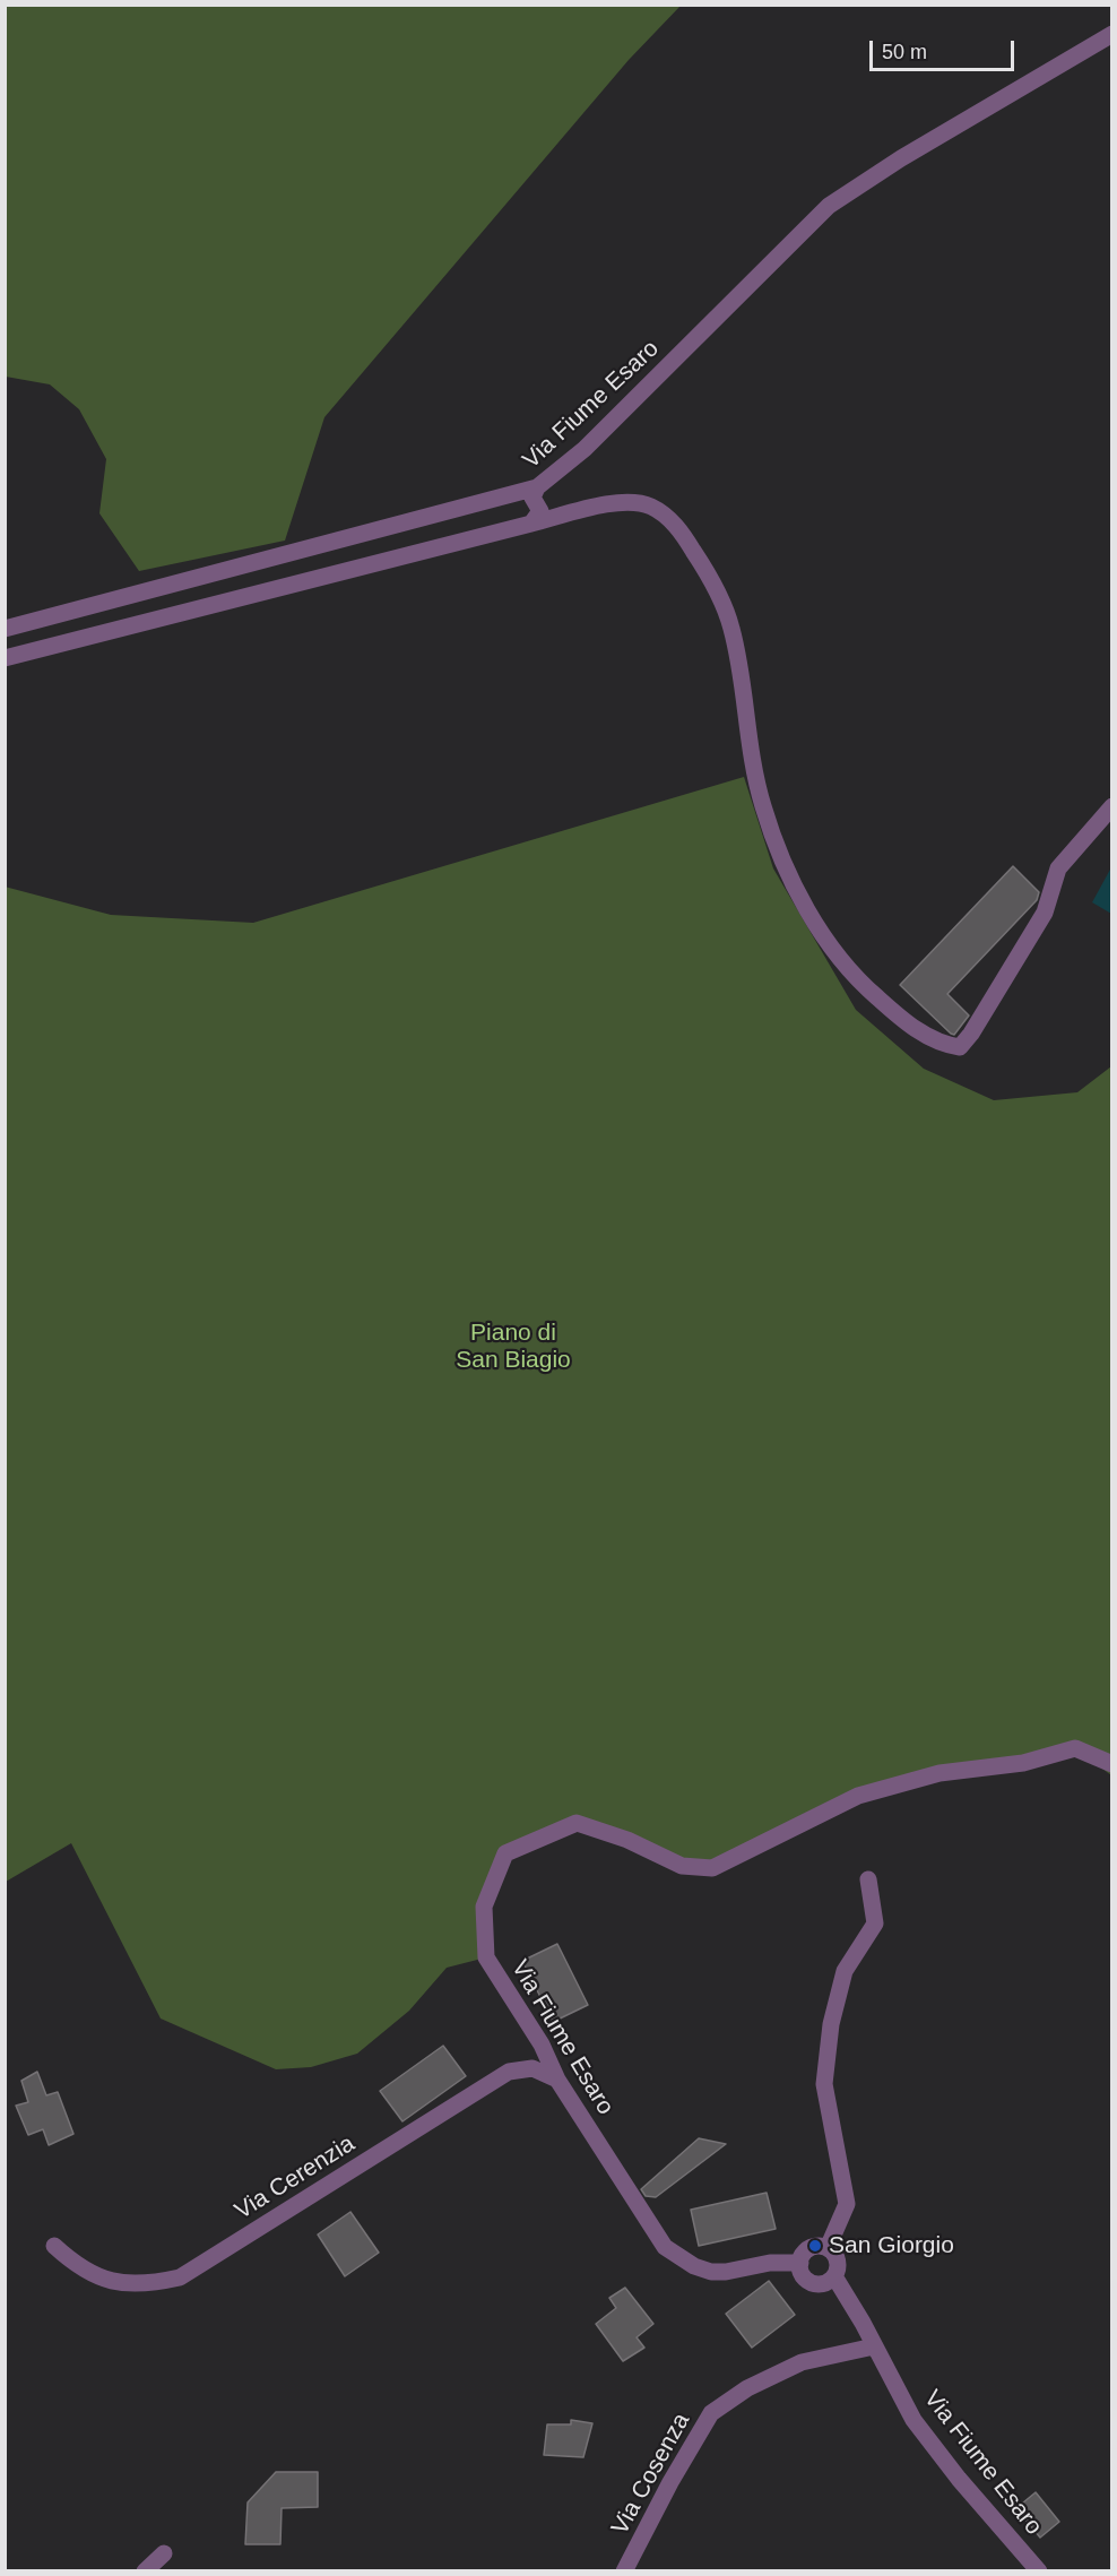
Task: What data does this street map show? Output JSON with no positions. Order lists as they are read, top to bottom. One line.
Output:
{"streets":{"street":["Via Fiume Esaro","Via Cerenzia","Via Cosenza"]},"crossings":[["Via Fiume Esaro","Via Cerenzia"],["Via Fiume Esaro","Via Cosenza"]],"parks":["Piano di San Biagio"],"places":["San Giorgio"],"scale_bar":"50 m"}
